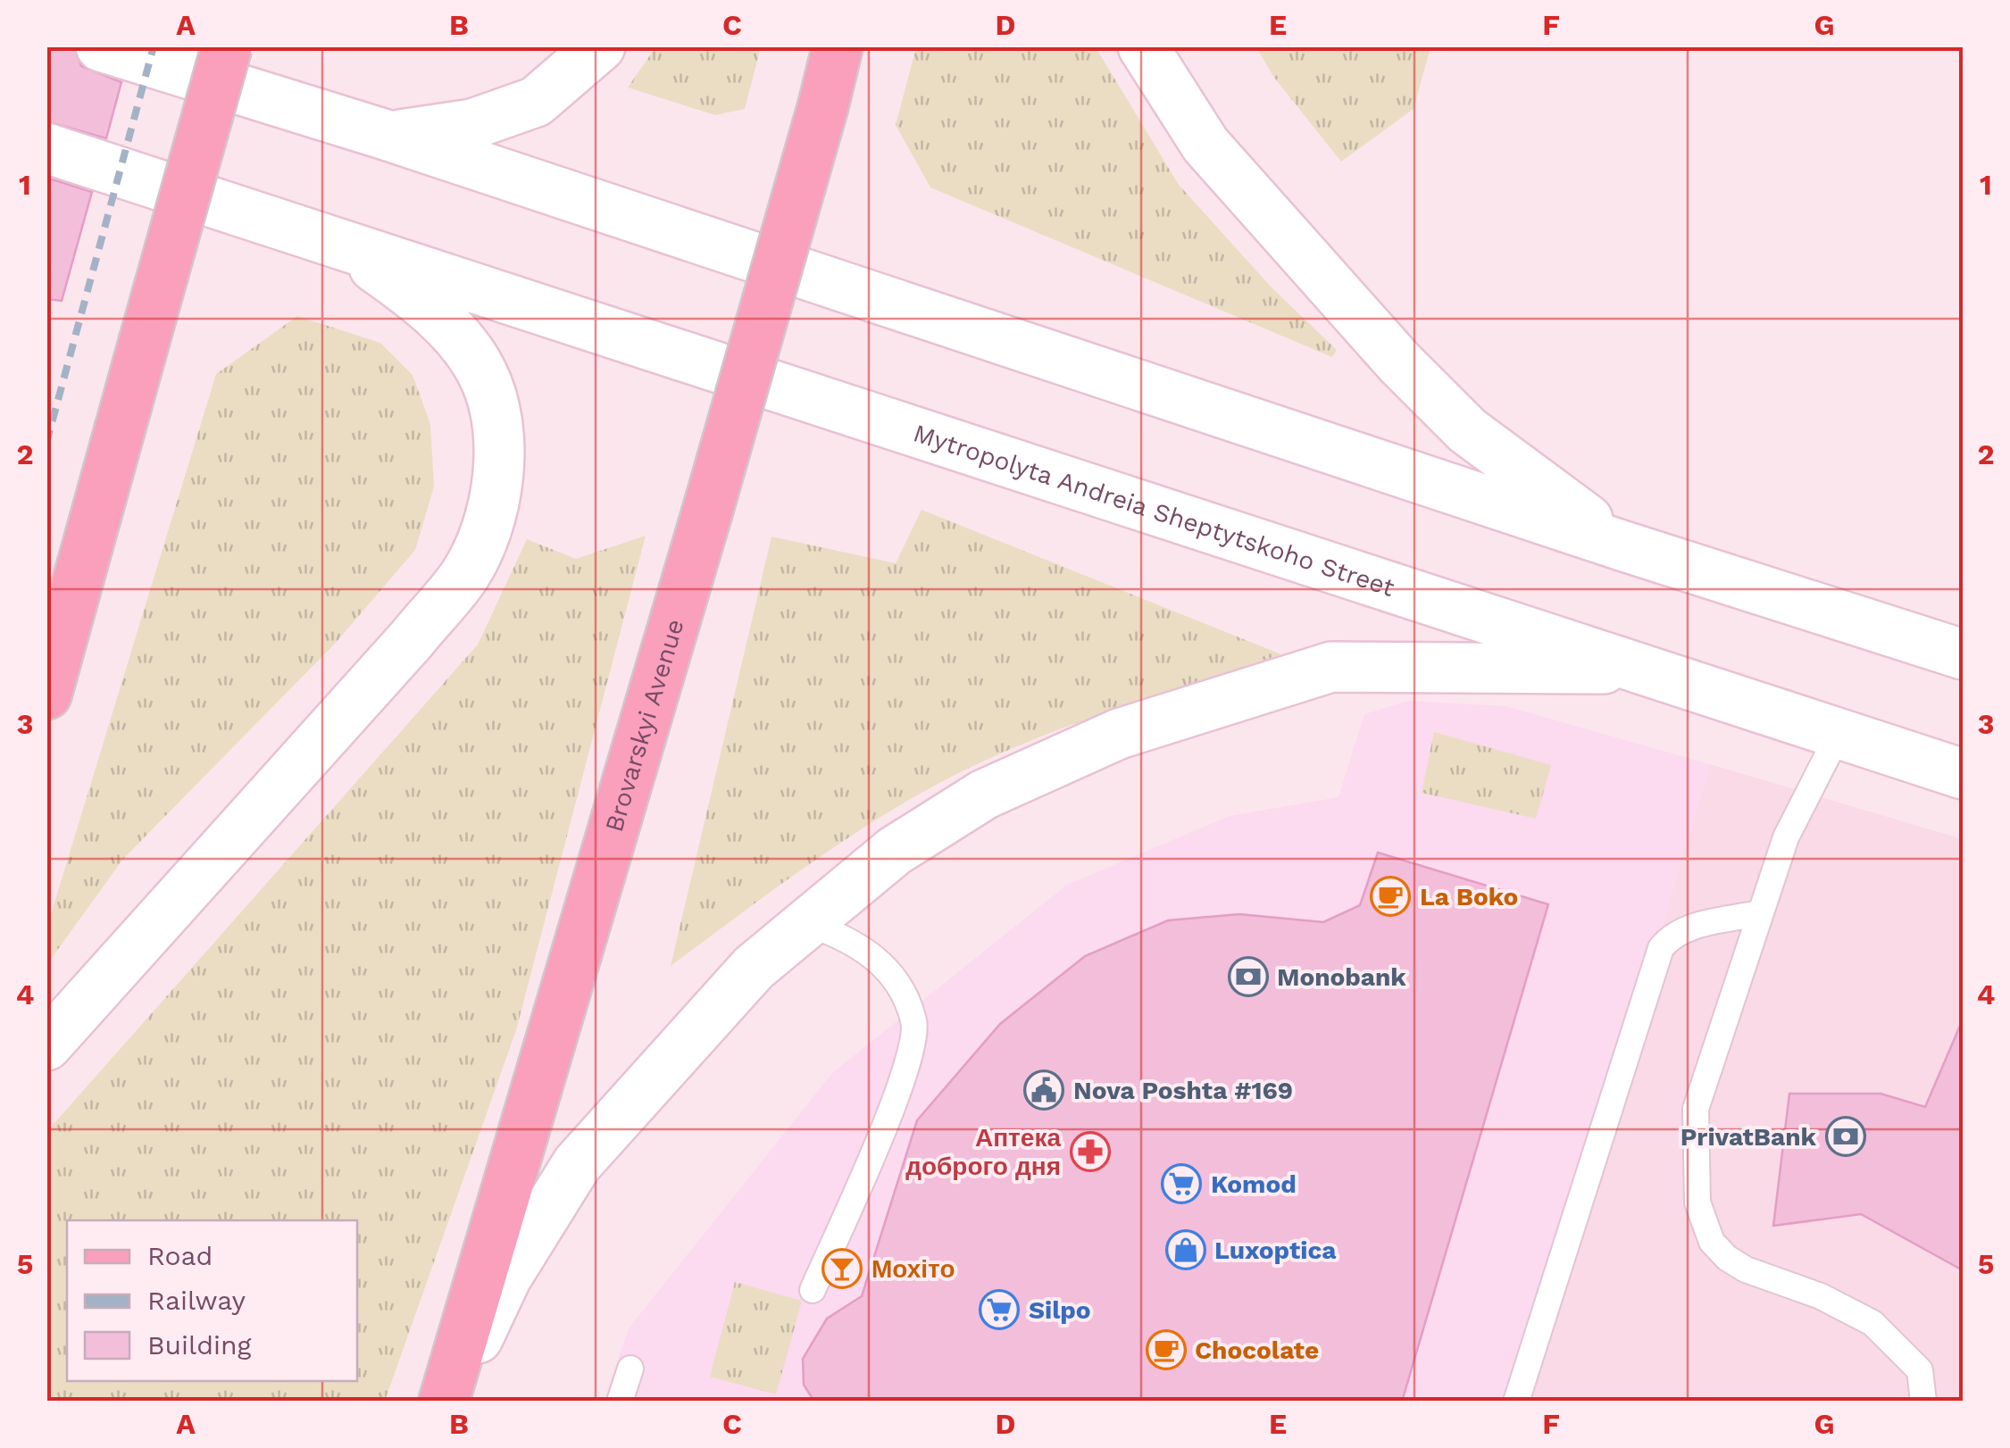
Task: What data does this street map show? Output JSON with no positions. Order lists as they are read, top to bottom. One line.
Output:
{"streets":{"main road":["Mytropolyta Andreia Sheptytskoho Street","Brovarskyi Avenue"]},"places":{"cafe":["La Boko","Chocolate"],"bank":["Monobank","PrivatBank"],"public building":["Nova Poshta #169"],"pharmacy":["Аптека доброго дня"],"supermarket":["Komod","Silpo"],"shop":["Luxoptica"],"bar":["Мохіто"]},"legend":["Road","Railway","Building"],"grid":{"columns":["A","B","C","D","E","F","G"],"rows":["1","2","3","4","5"]}}
